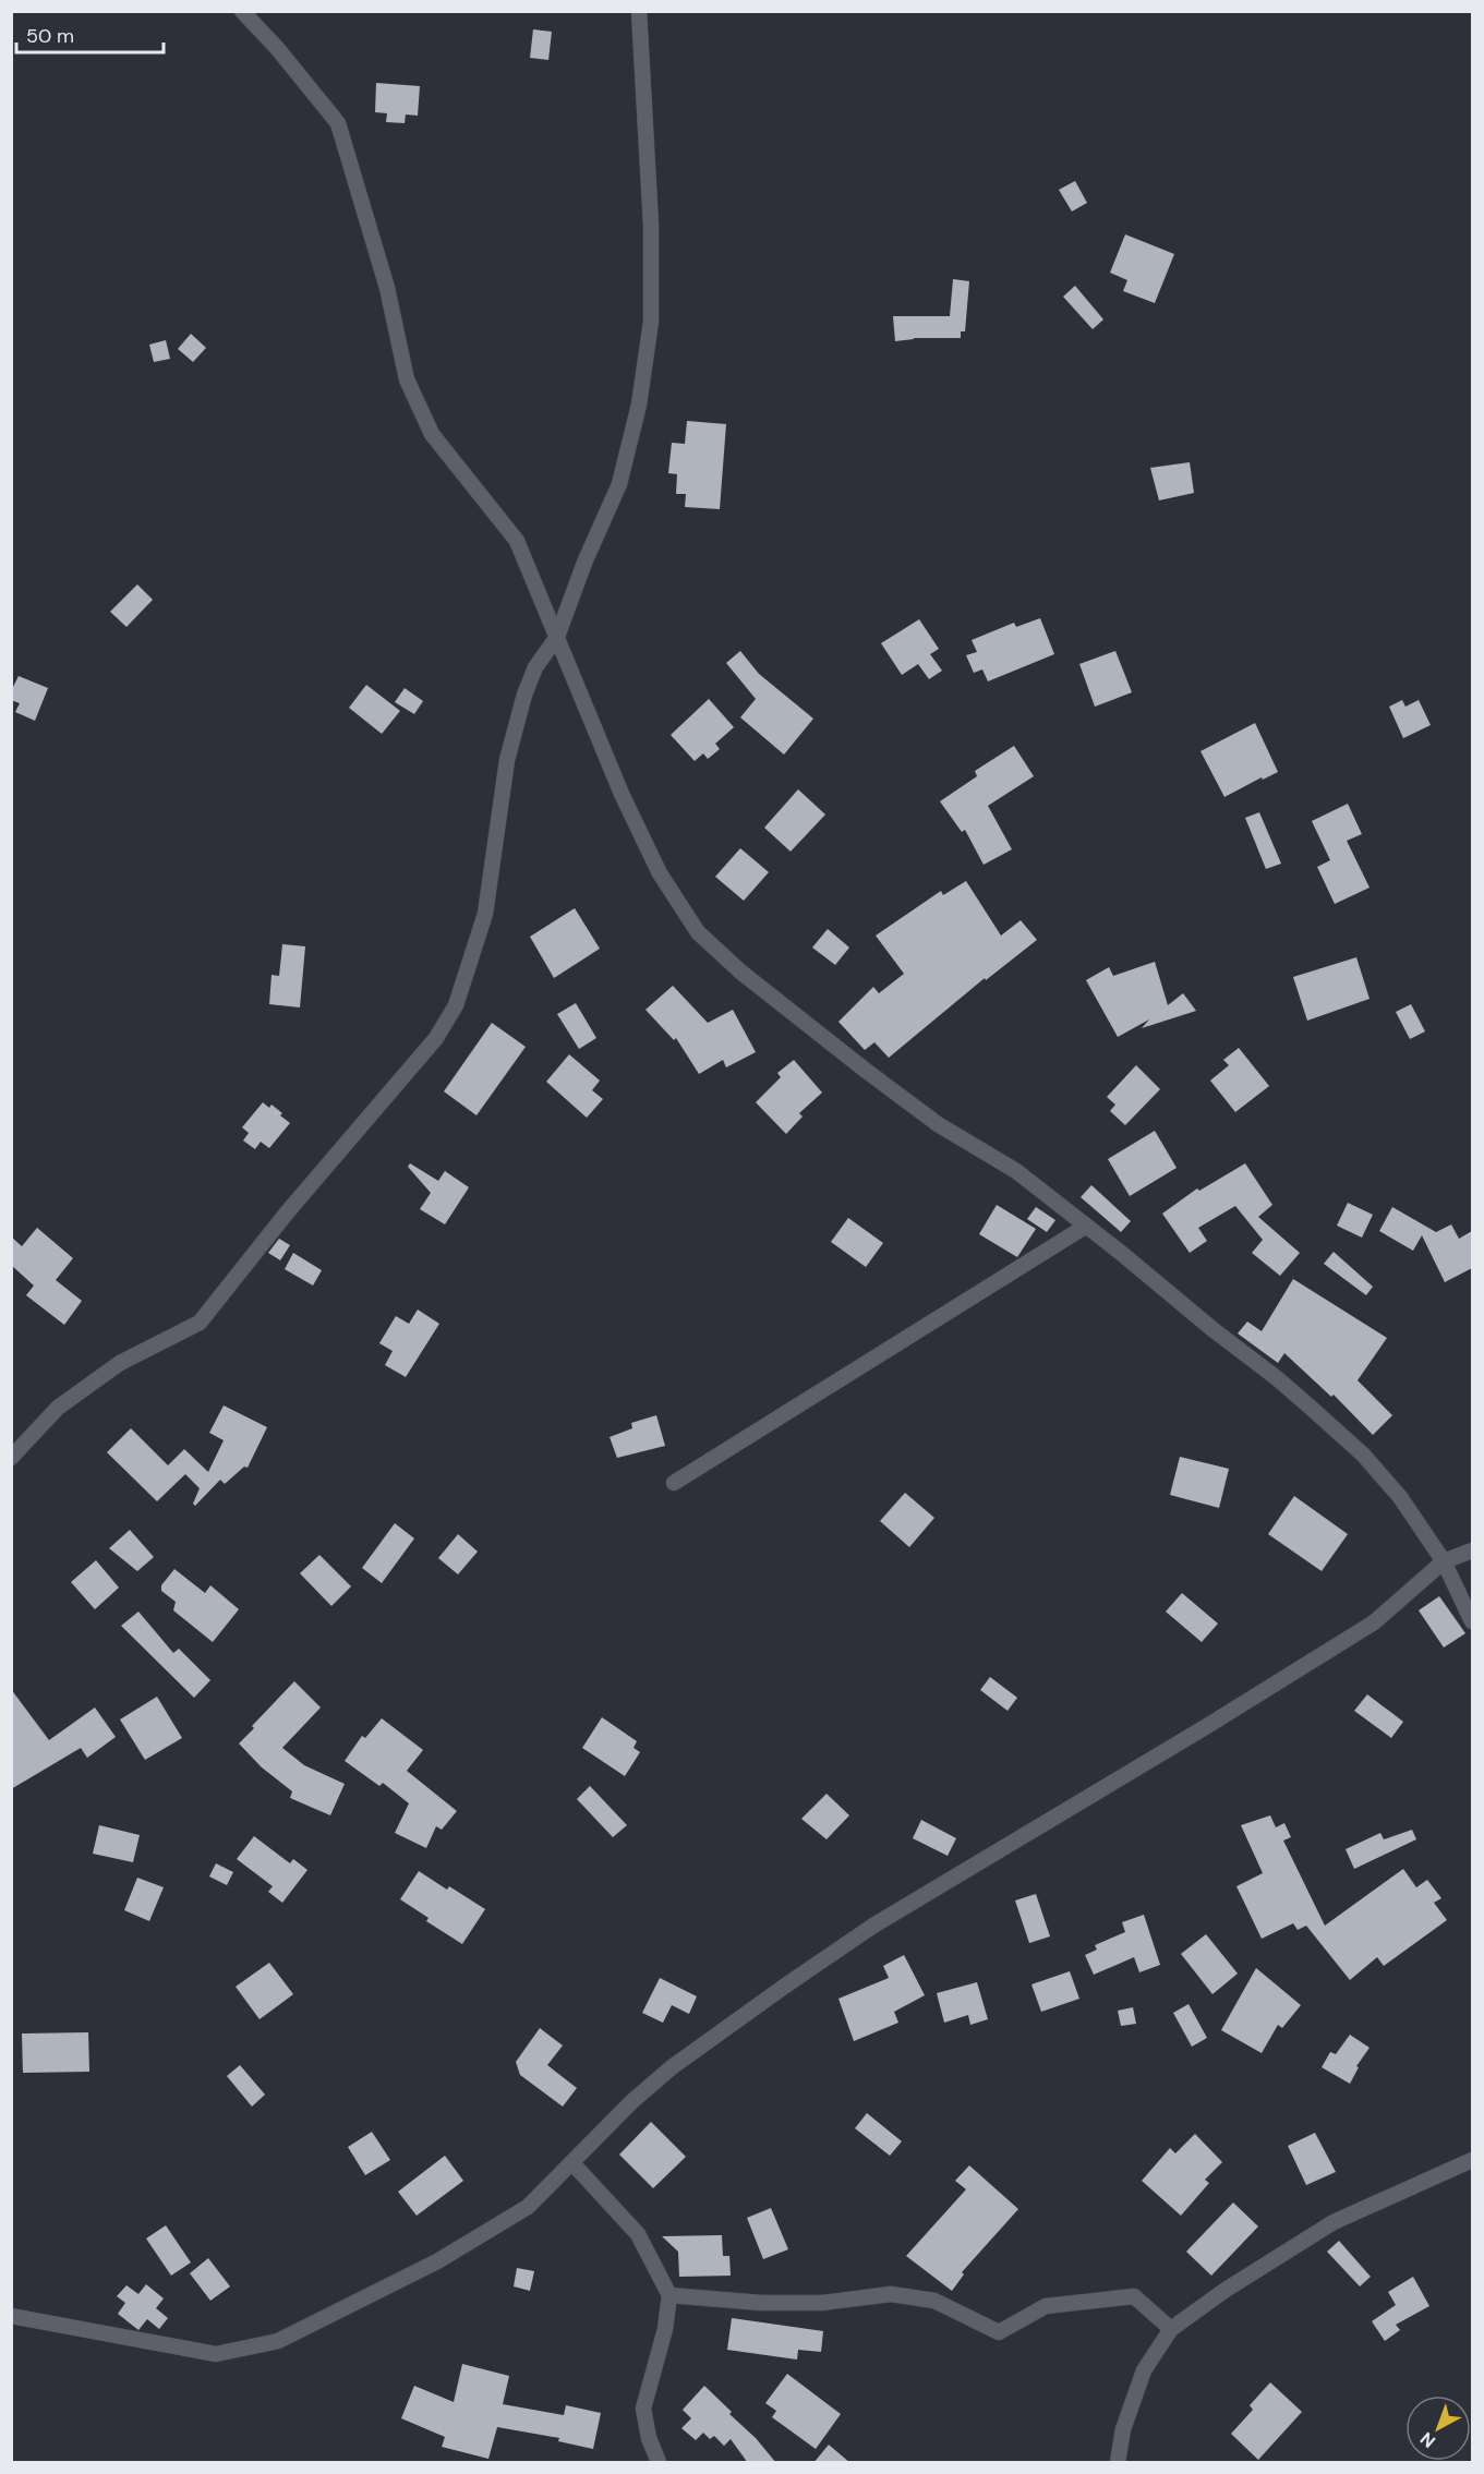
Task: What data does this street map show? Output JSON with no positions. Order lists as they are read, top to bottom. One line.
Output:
{"scale_bar":"50 m","north":"bottom left"}
